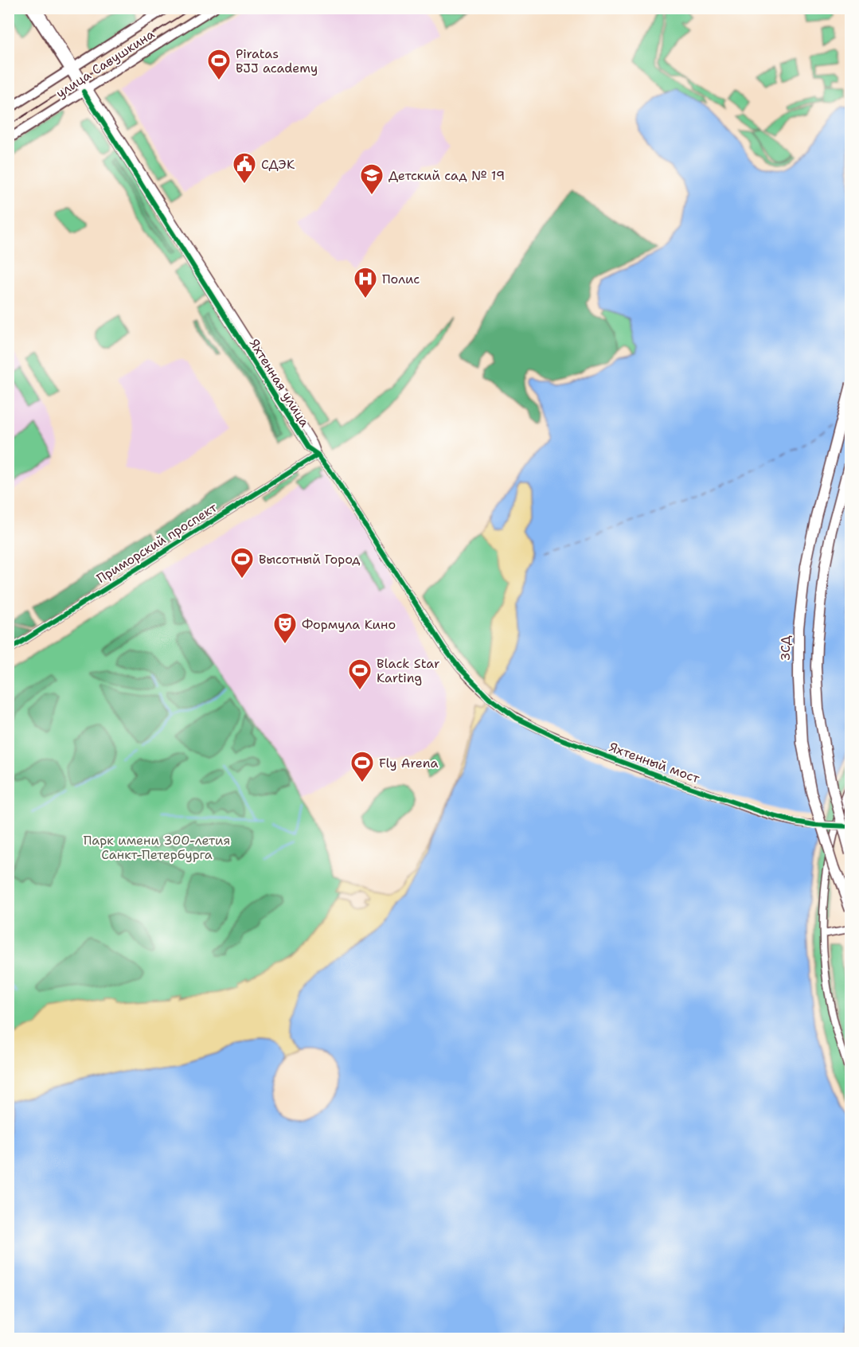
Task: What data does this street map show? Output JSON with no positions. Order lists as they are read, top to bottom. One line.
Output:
{"streets":{"highway":["ЗСД"],"main road":["улица Савушкина","Яхтенная улица"],"street":["Приморский проспект","Яхтенный мост"]},"crossings":[["улица Савушкина","Яхтенная улица"],["Яхтенная улица","Приморский проспект"],["Яхтенная улица","Яхтенный мост"]],"parks":["Парк имени 300-летия Санкт-Петербурга"],"places":{"sports":["Piratas BJJ academy","Высотный Город","Black Star Karting","Fly Arena"],"public building":["СДЭК"],"school or university":["Детский сад № 19"],"hospital":["Полис"],"theatre":["Формула Кино"]}}
